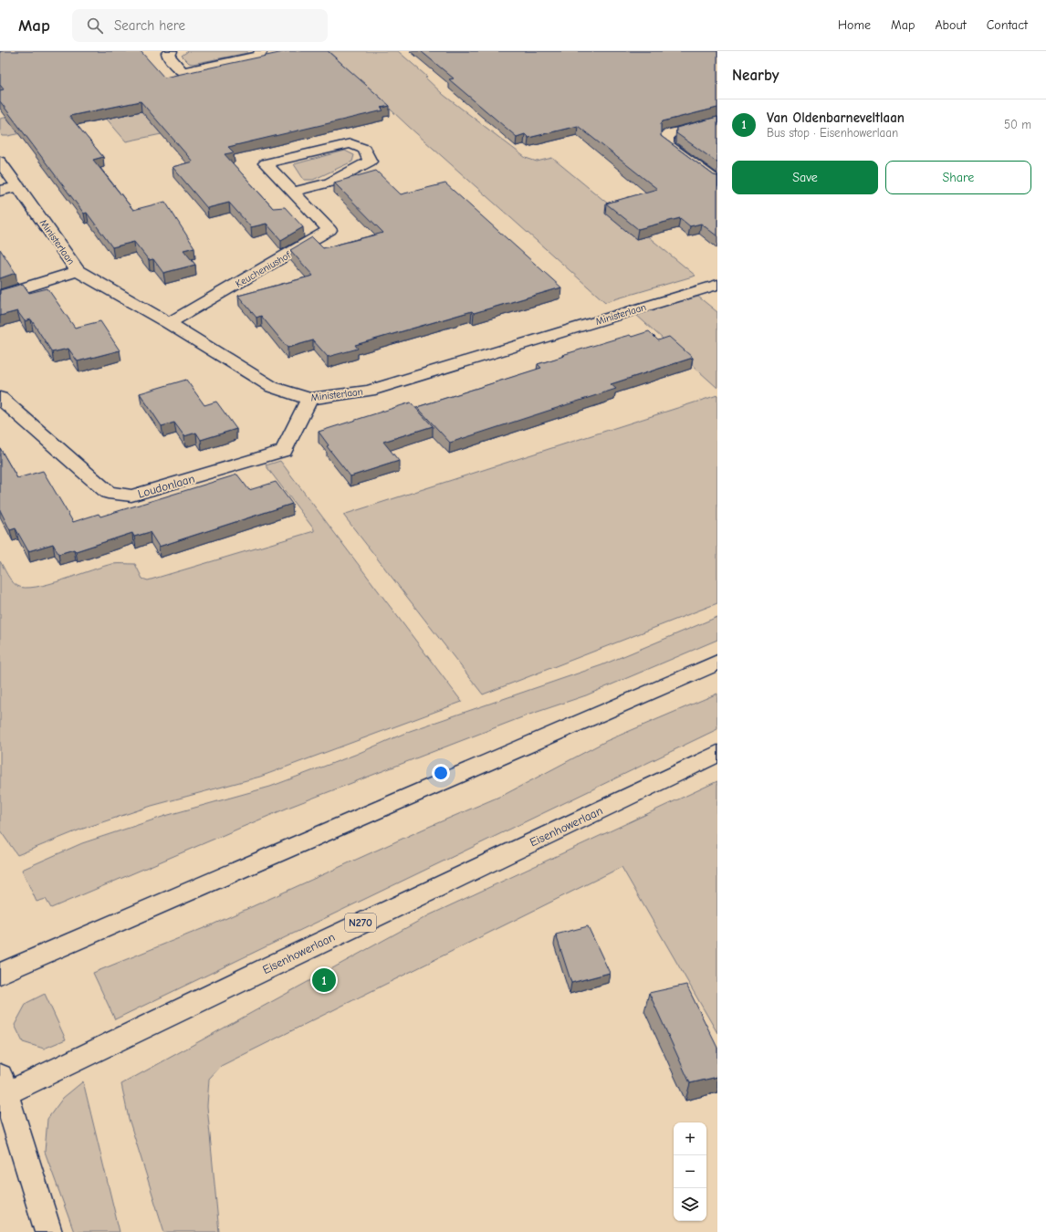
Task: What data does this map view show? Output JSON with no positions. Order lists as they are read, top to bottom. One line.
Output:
{"streets":{"street":["Ministerlaan","Keucheniushof","Loudonlaan","Eisenhowerlaan","N270"]},"crossings":[["Ministerlaan","Keucheniushof"],["Ministerlaan","Loudonlaan"]],"page":{"header":"Map","search":"Search here","nav":["Home","Map","About","Contact"],"heading":"Nearby","list":[{"mark":"1","name":"Van Oldenbarneveltlaan","note":"Bus stop · Eisenhowerlaan","value":"50 m"}],"buttons":["Save","Share"],"pins":"1","map_buttons":["+","−"]}}
